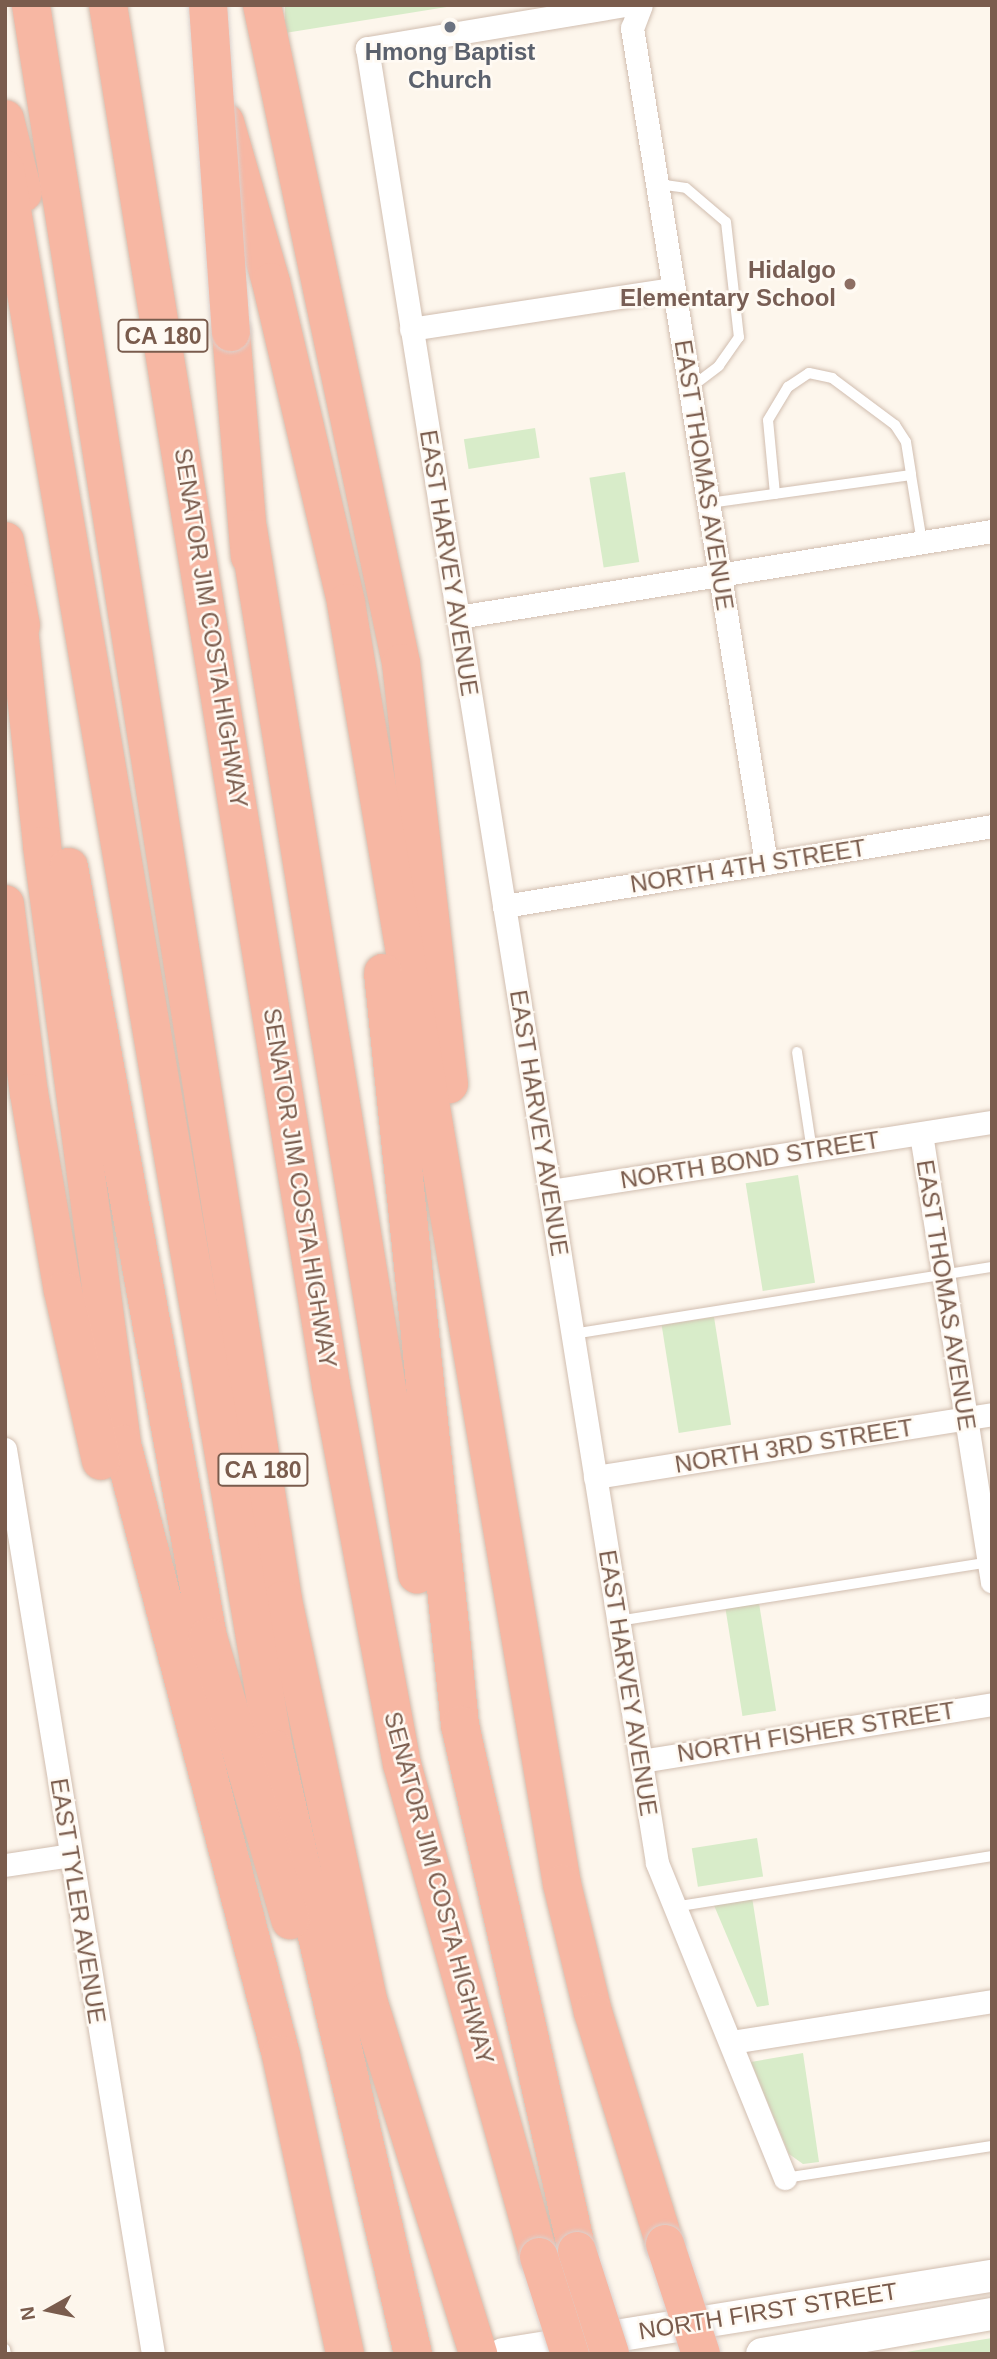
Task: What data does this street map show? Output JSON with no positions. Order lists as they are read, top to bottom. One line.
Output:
{"streets":{"highway":["CA 180","SENATOR JIM COSTA HIGHWAY"],"main road":["NORTH FIRST STREET"],"street":["EAST THOMAS AVENUE","EAST HARVEY AVENUE","NORTH 4TH STREET","NORTH BOND STREET","NORTH 3RD STREET","NORTH FISHER STREET","EAST TYLER AVENUE"]},"crossings":[["EAST THOMAS AVENUE","NORTH 4TH STREET"],["EAST THOMAS AVENUE","NORTH BOND STREET"],["EAST THOMAS AVENUE","NORTH 3RD STREET"],["EAST HARVEY AVENUE","NORTH 4TH STREET"],["EAST HARVEY AVENUE","NORTH BOND STREET"],["EAST HARVEY AVENUE","NORTH 3RD STREET"],["EAST HARVEY AVENUE","NORTH FISHER STREET"]],"places":["Hmong Baptist Church","Hidalgo Elementary School"],"north":"left"}
